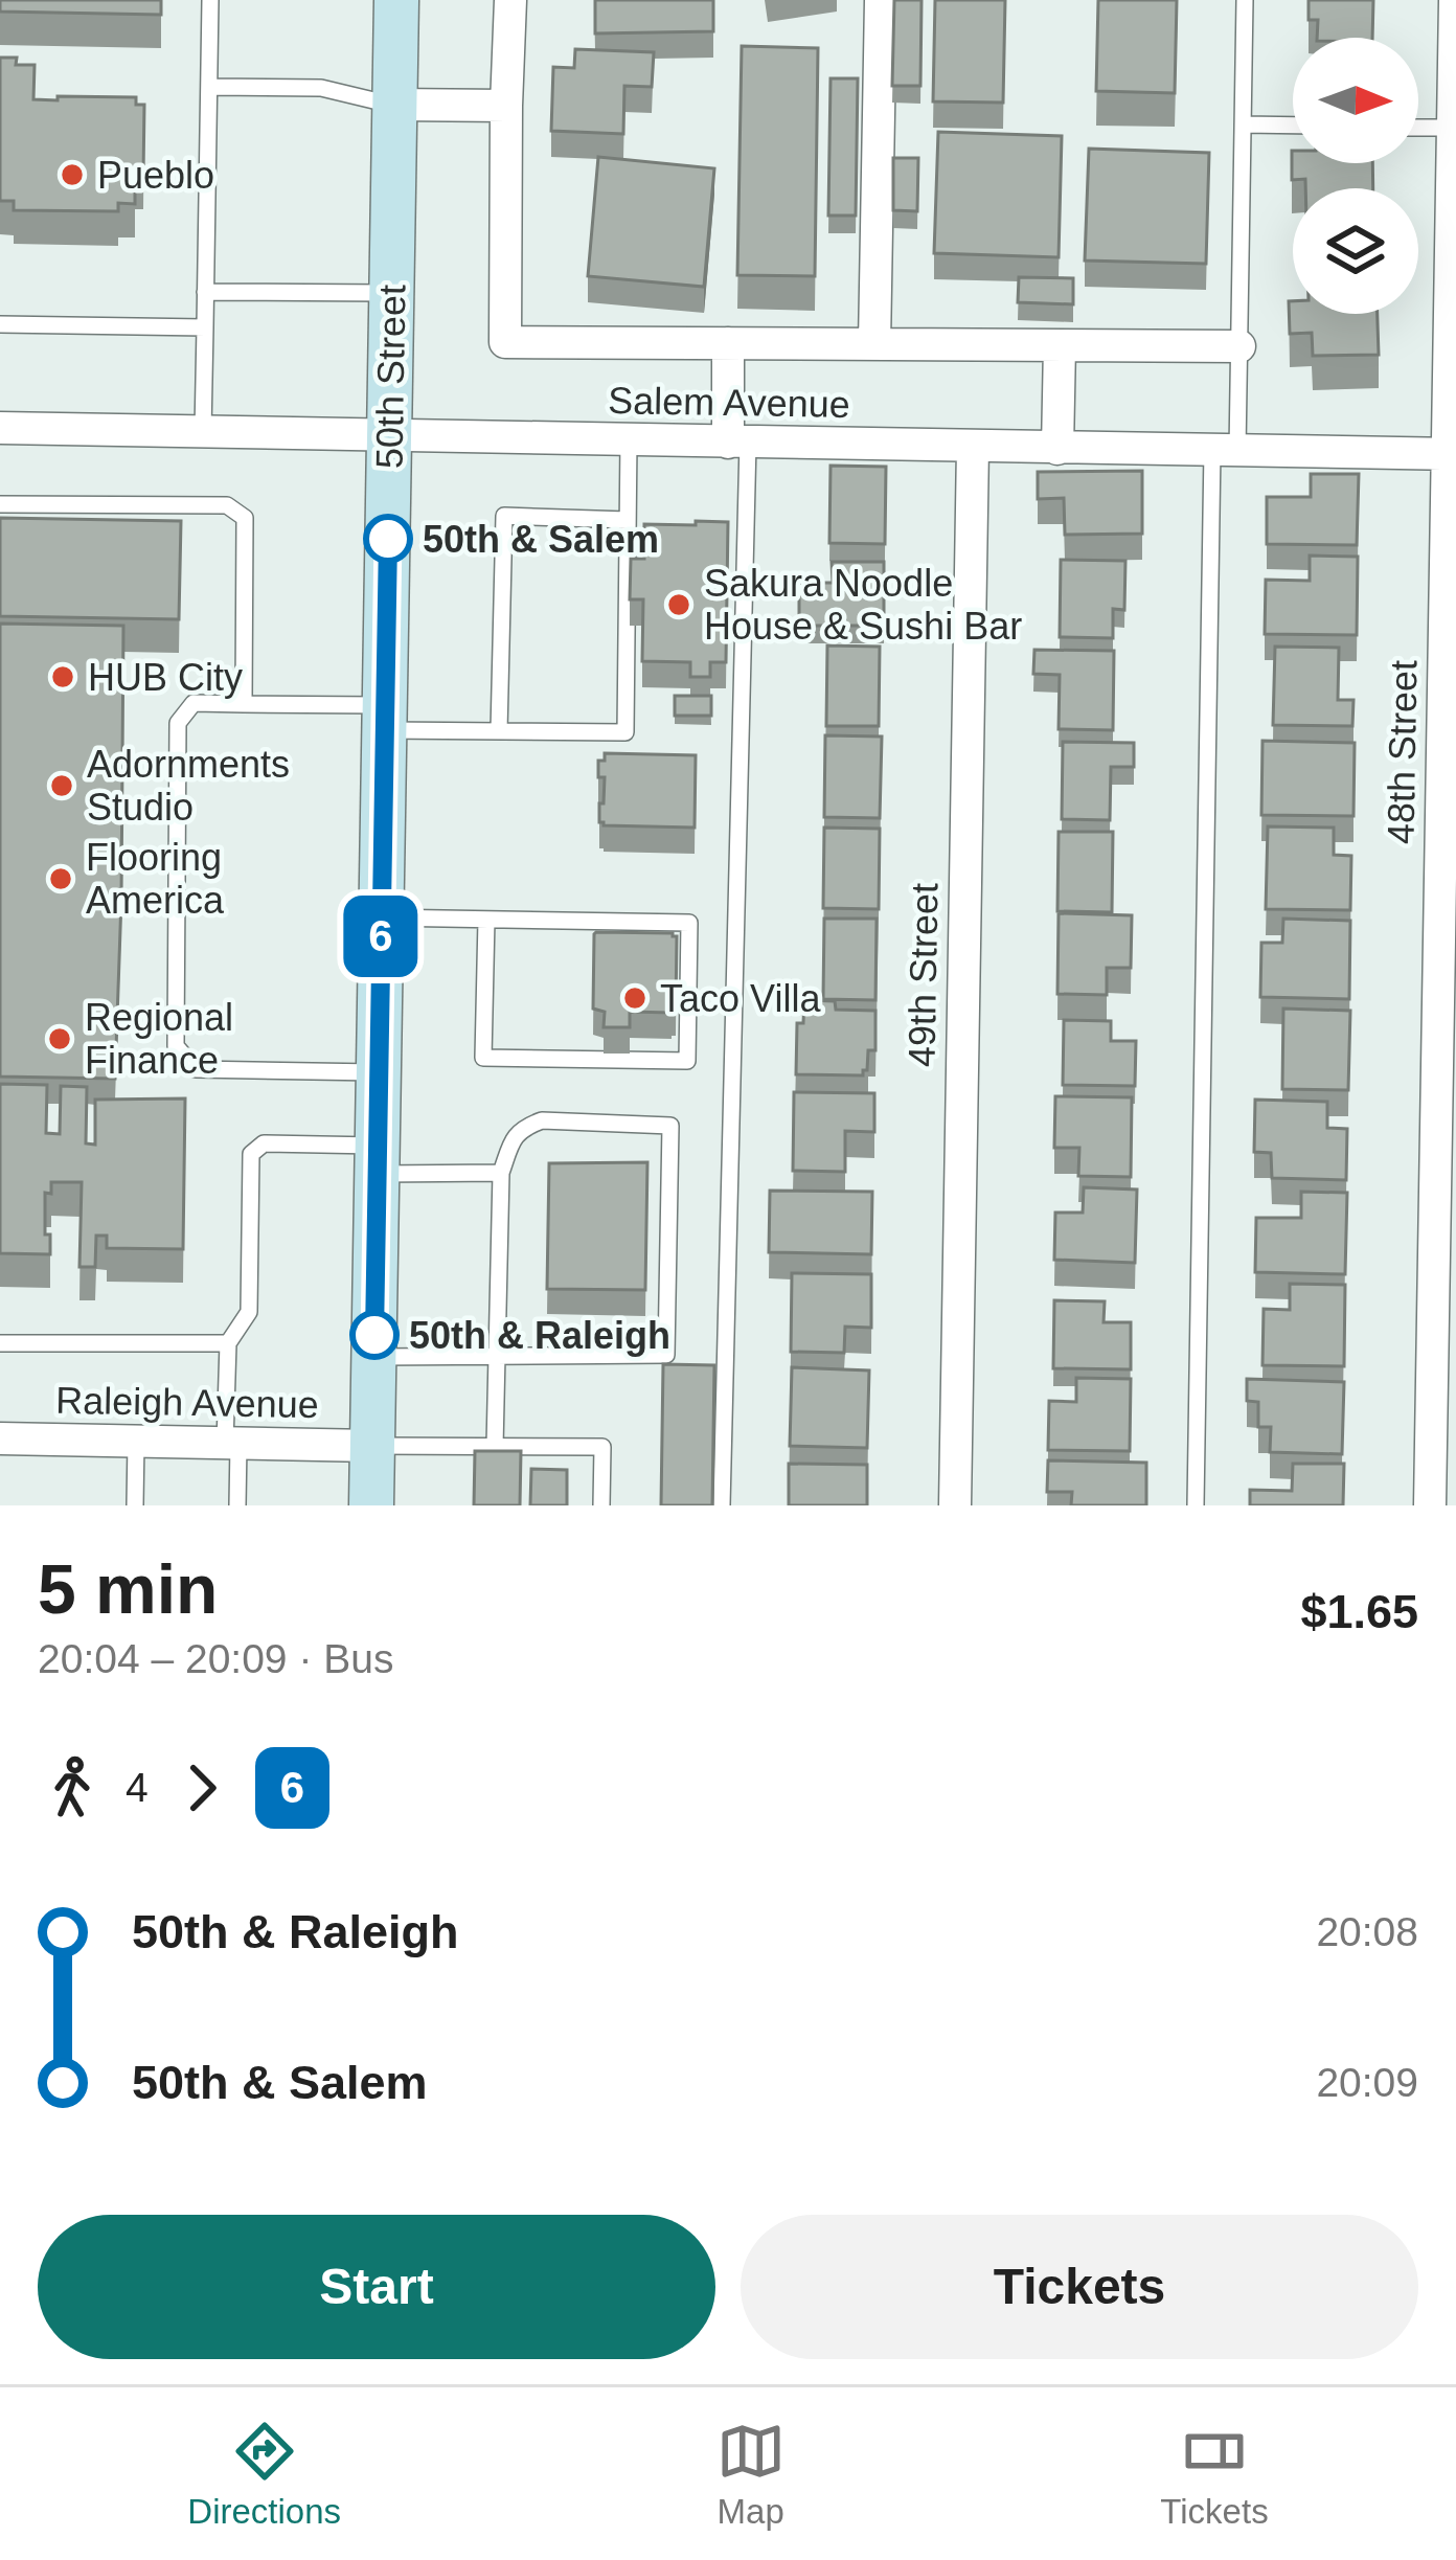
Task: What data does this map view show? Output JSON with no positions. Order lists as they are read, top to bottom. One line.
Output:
{"streets":{"main road":["50th Street"],"street":["Salem Avenue","48th Street","49th Street","Raleigh Avenue"]},"crossings":[["50th Street","Salem Avenue"],["50th Street","Raleigh Avenue"],["Salem Avenue","48th Street"],["Salem Avenue","49th Street"]],"places":["Pueblo","50th & Salem","Sakura Noodle House & Sushi Bar","HUB City","Adornments Studio","Flooring America","Taco Villa","Regional Finance","50th & Raleigh"],"lines":["bus line 6"],"north":"right","page":{"on_map":"6","heading":["5 min","20:04 – 20:09 · Bus","$1.65"],"legs":["4","6"],"list":[{"name":"50th & Raleigh","value":"20:08"},{"name":"50th & Salem","value":"20:09"}],"buttons":["Start","Tickets"],"tabs":["Directions","Map","Tickets"]}}
